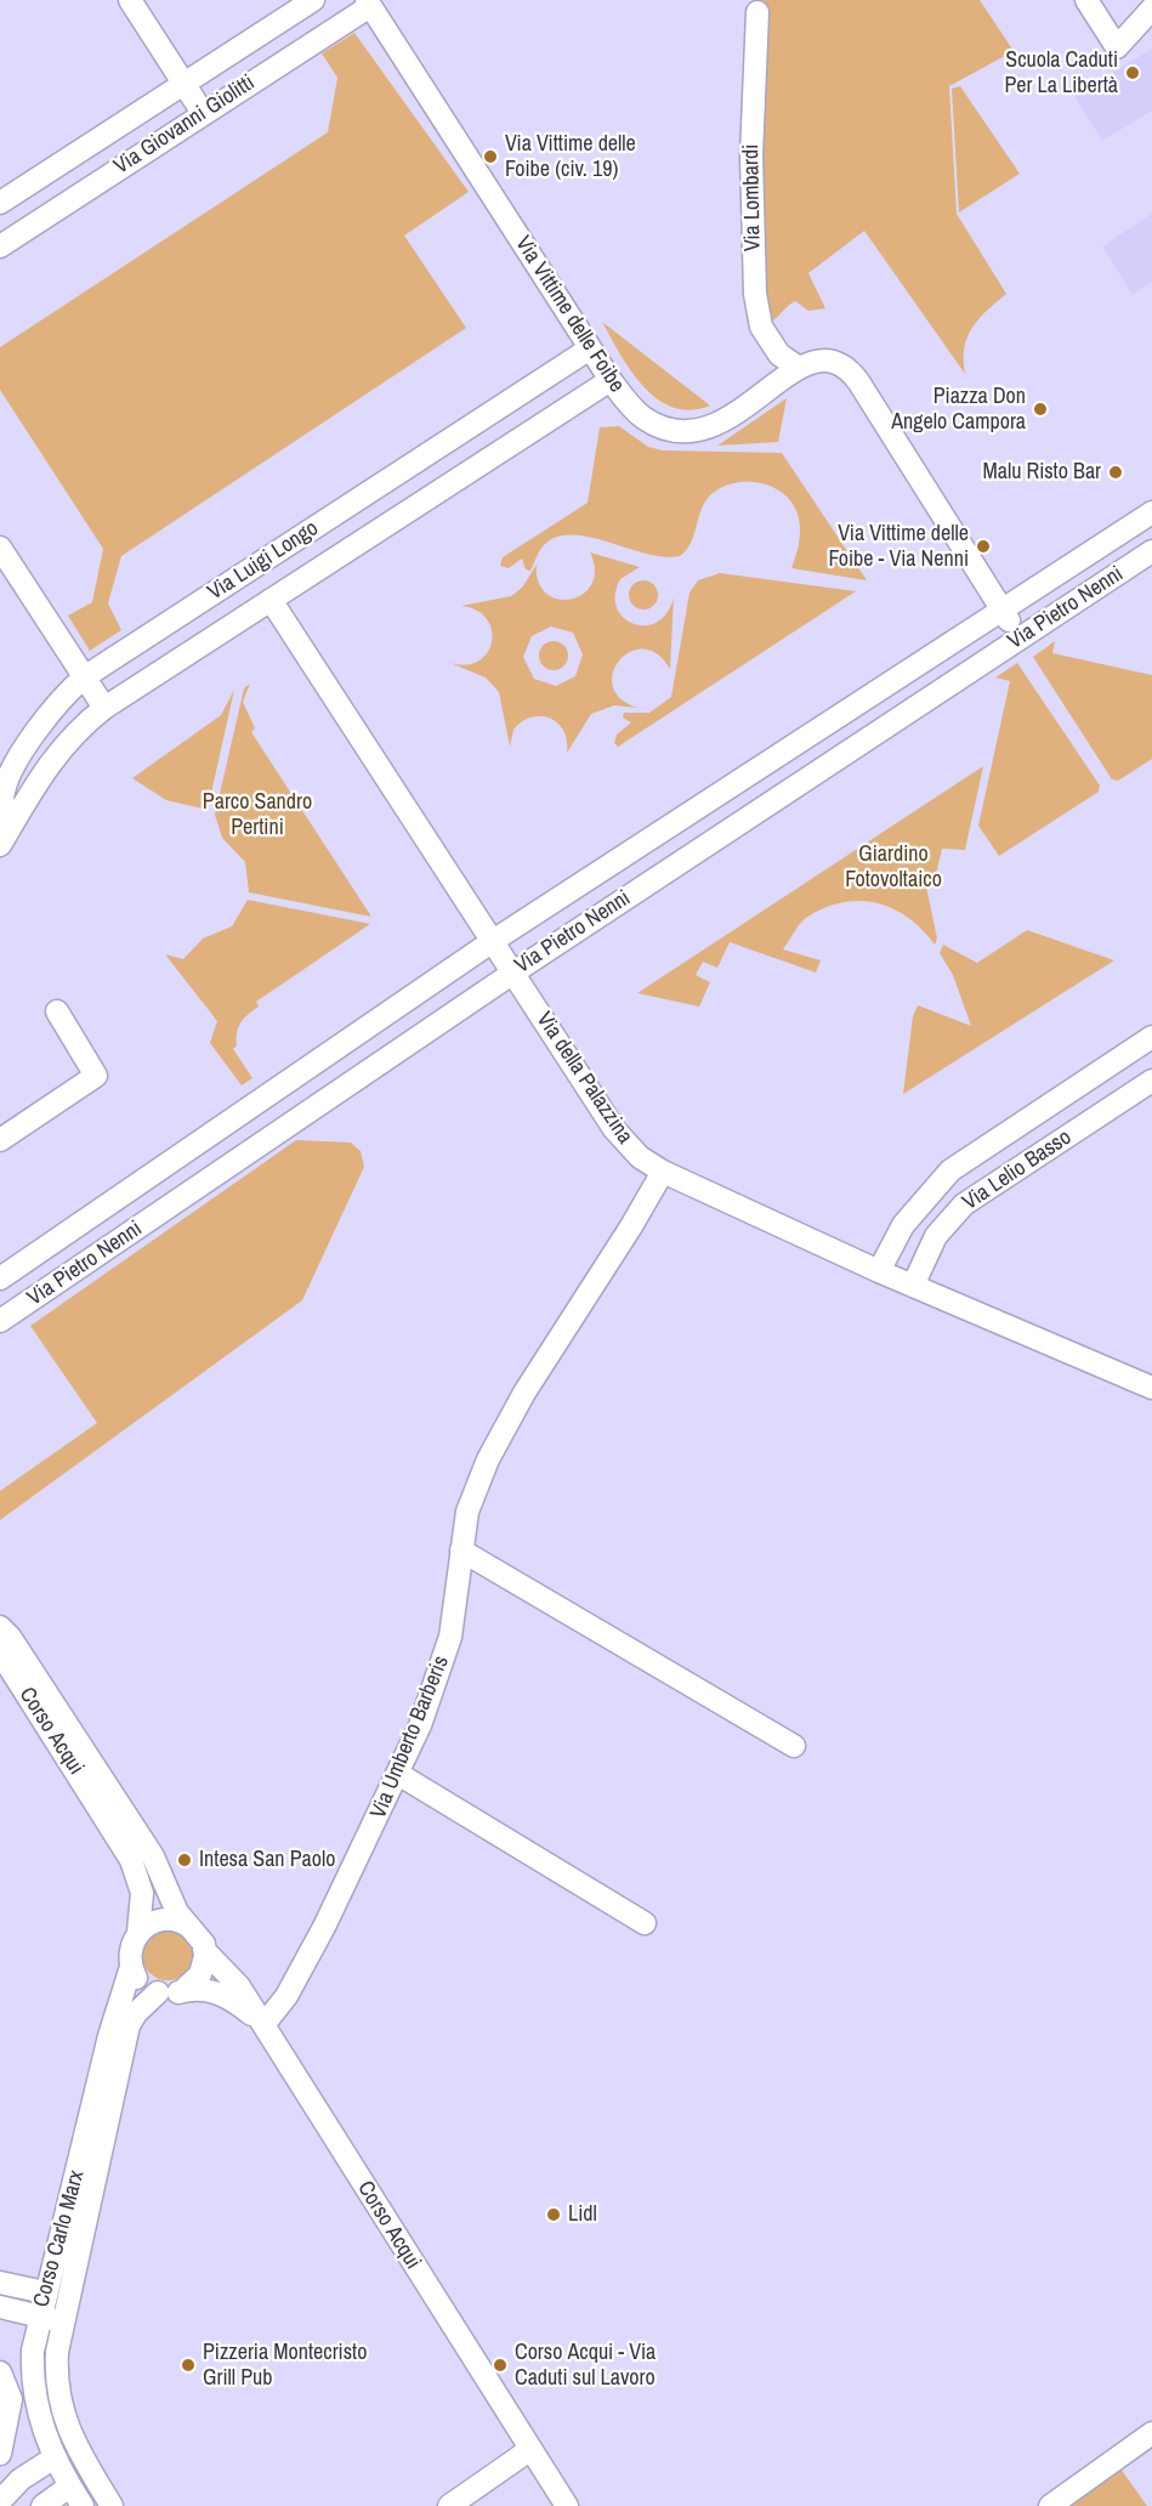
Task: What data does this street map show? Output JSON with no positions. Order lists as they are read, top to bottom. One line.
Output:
{"streets":{"street":["Via Giovanni Giolitti","Via Lombardi","Via Vittime delle Foibe","Via Luigi Longo","Via Pietro Nenni","Via della Palazzina","Via Lelio Basso","Corso Acqui","Via Umberto Barberis","Corso Carlo Marx"]},"crossings":[["Via Giovanni Giolitti","Via Vittime delle Foibe"],["Via Lombardi","Via Vittime delle Foibe"],["Via Vittime delle Foibe","Via Luigi Longo"],["Via Vittime delle Foibe","Via Pietro Nenni"],["Via Luigi Longo","Via della Palazzina"],["Via Pietro Nenni","Via della Palazzina"],["Via della Palazzina","Via Lelio Basso"],["Via della Palazzina","Via Umberto Barberis"],["Corso Acqui","Via Umberto Barberis"],["Corso Acqui","Corso Carlo Marx"]],"parks":["Parco Sandro Pertini","Giardino Fotovoltaico"],"places":["Scuola Caduti Per La Libertà","Via Vittime delle Foibe (civ. 19)","Piazza Don Angelo Campora","Malu Risto Bar","Via Vittime delle Foibe - Via Nenni","Intesa San Paolo","Lidl","Pizzeria Montecristo Grill Pub","Corso Acqui - Via Caduti sul Lavoro"]}
